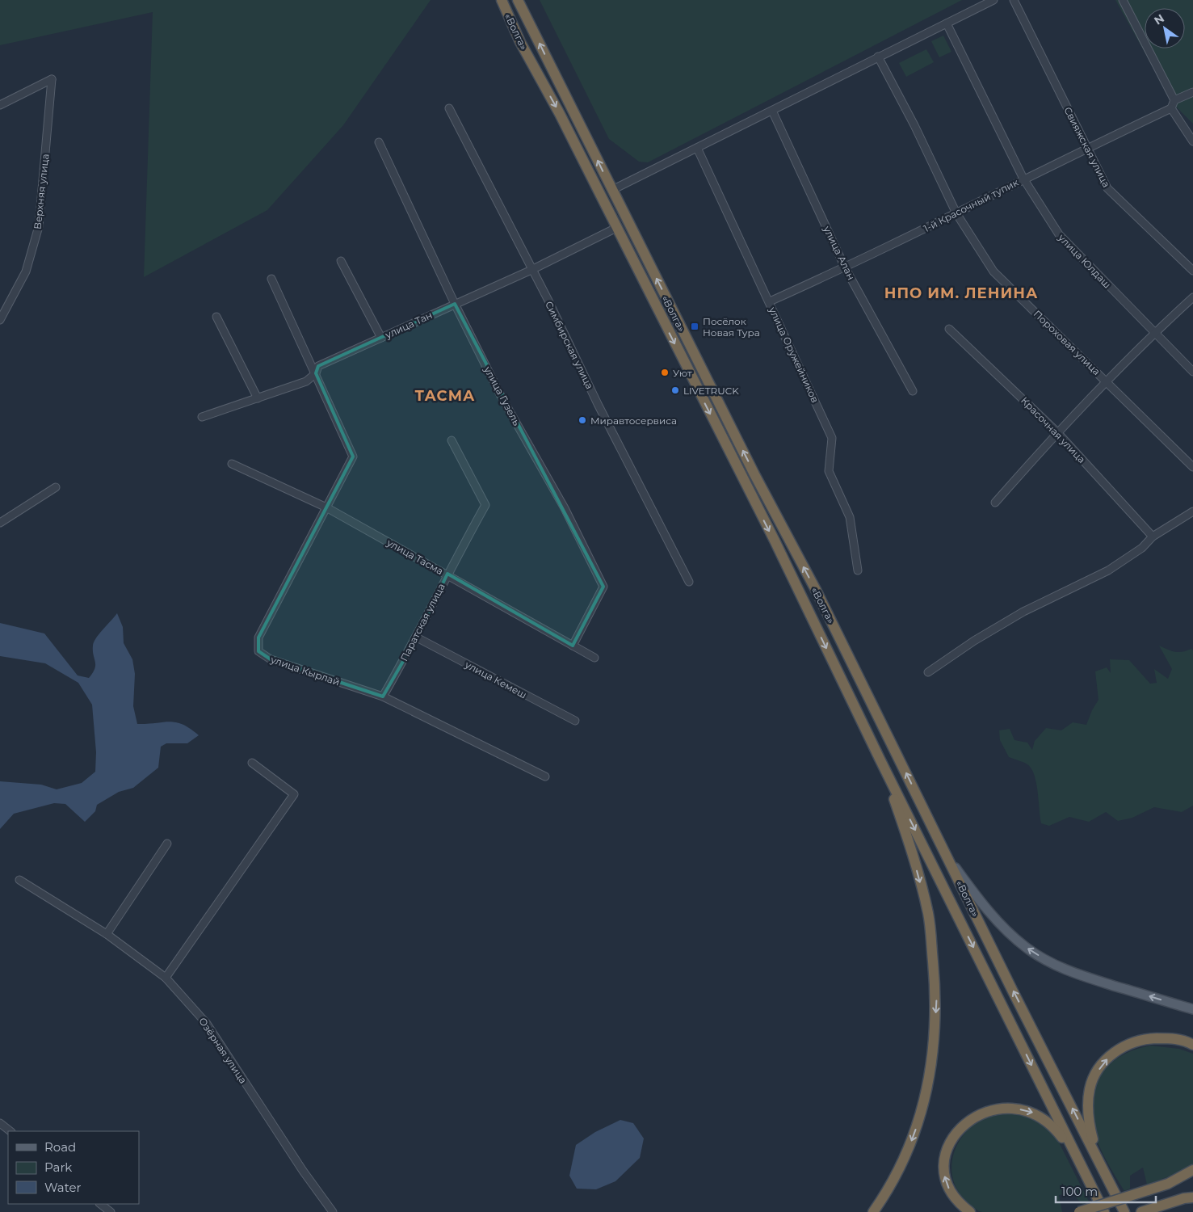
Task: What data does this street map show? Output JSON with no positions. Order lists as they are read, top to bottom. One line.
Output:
{"streets":{"highway":["«Волга»"],"street":["Свияжская улица","Верхняя улица","1-й Красочный тупик","улица Алан","улица Юлдаш","улица Тан","Пороховая улица","Симбирская улица","улица Оружейников","улица Гузель","Красочная улица","улица Тасма","Паратская улица","улица Кырлай","улица Кемеш","Озёрная улица"]},"crossings":[["«Волга»","улица Тан"],["Свияжская улица","1-й Красочный тупик"],["1-й Красочный тупик","улица Алан"],["1-й Красочный тупик","улица Юлдаш"],["1-й Красочный тупик","Пороховая улица"],["1-й Красочный тупик","улица Оружейников"],["улица Тан","Симбирская улица"],["улица Тан","улица Гузель"],["улица Тан","улица Кырлай"],["улица Гузель","улица Тасма"],["улица Тасма","Паратская улица"],["улица Тасма","улица Кырлай"],["Паратская улица","улица Кырлай"],["Паратская улица","улица Кемеш"]],"districts":["НПО ИМ. ЛЕНИНА","ТАСМА"],"places":{"transit":["Посёлок Новая Тура"],"other":["Уют","LIVETRUCK","Миравтосервиса"]},"legend":["Road","Park","Water"],"scale_bar":"100 m","north":"top left"}
